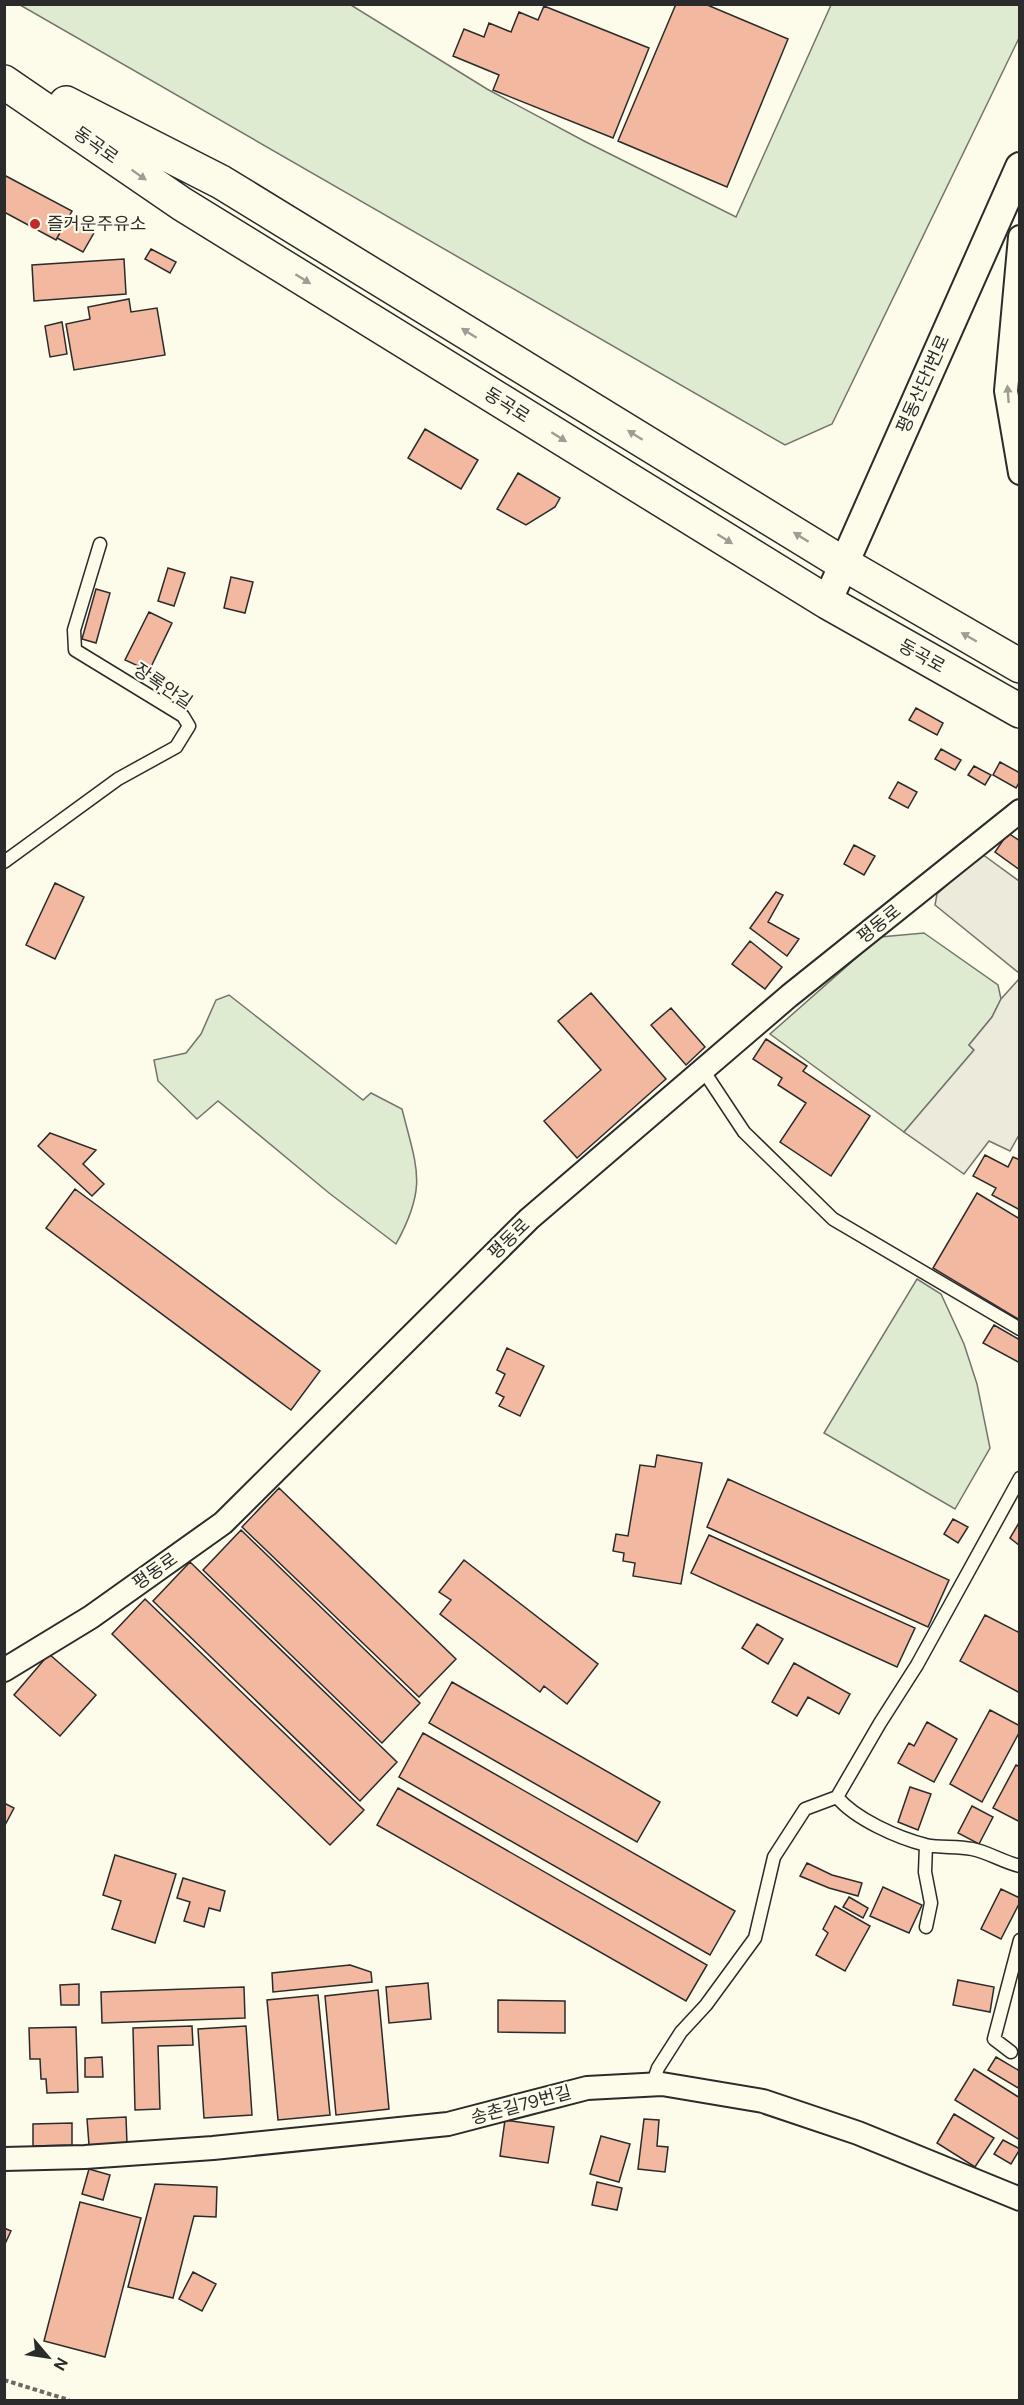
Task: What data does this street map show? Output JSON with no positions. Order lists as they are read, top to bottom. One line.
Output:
{"streets":{"main road":["동곡로"],"street":["평동산단1번로","평동로","송촌길79번길"],"lane":["장록안길"]},"crossings":[["동곡로","평동산단1번로"]],"places":["즐거운주유소"],"north":"bottom right"}
